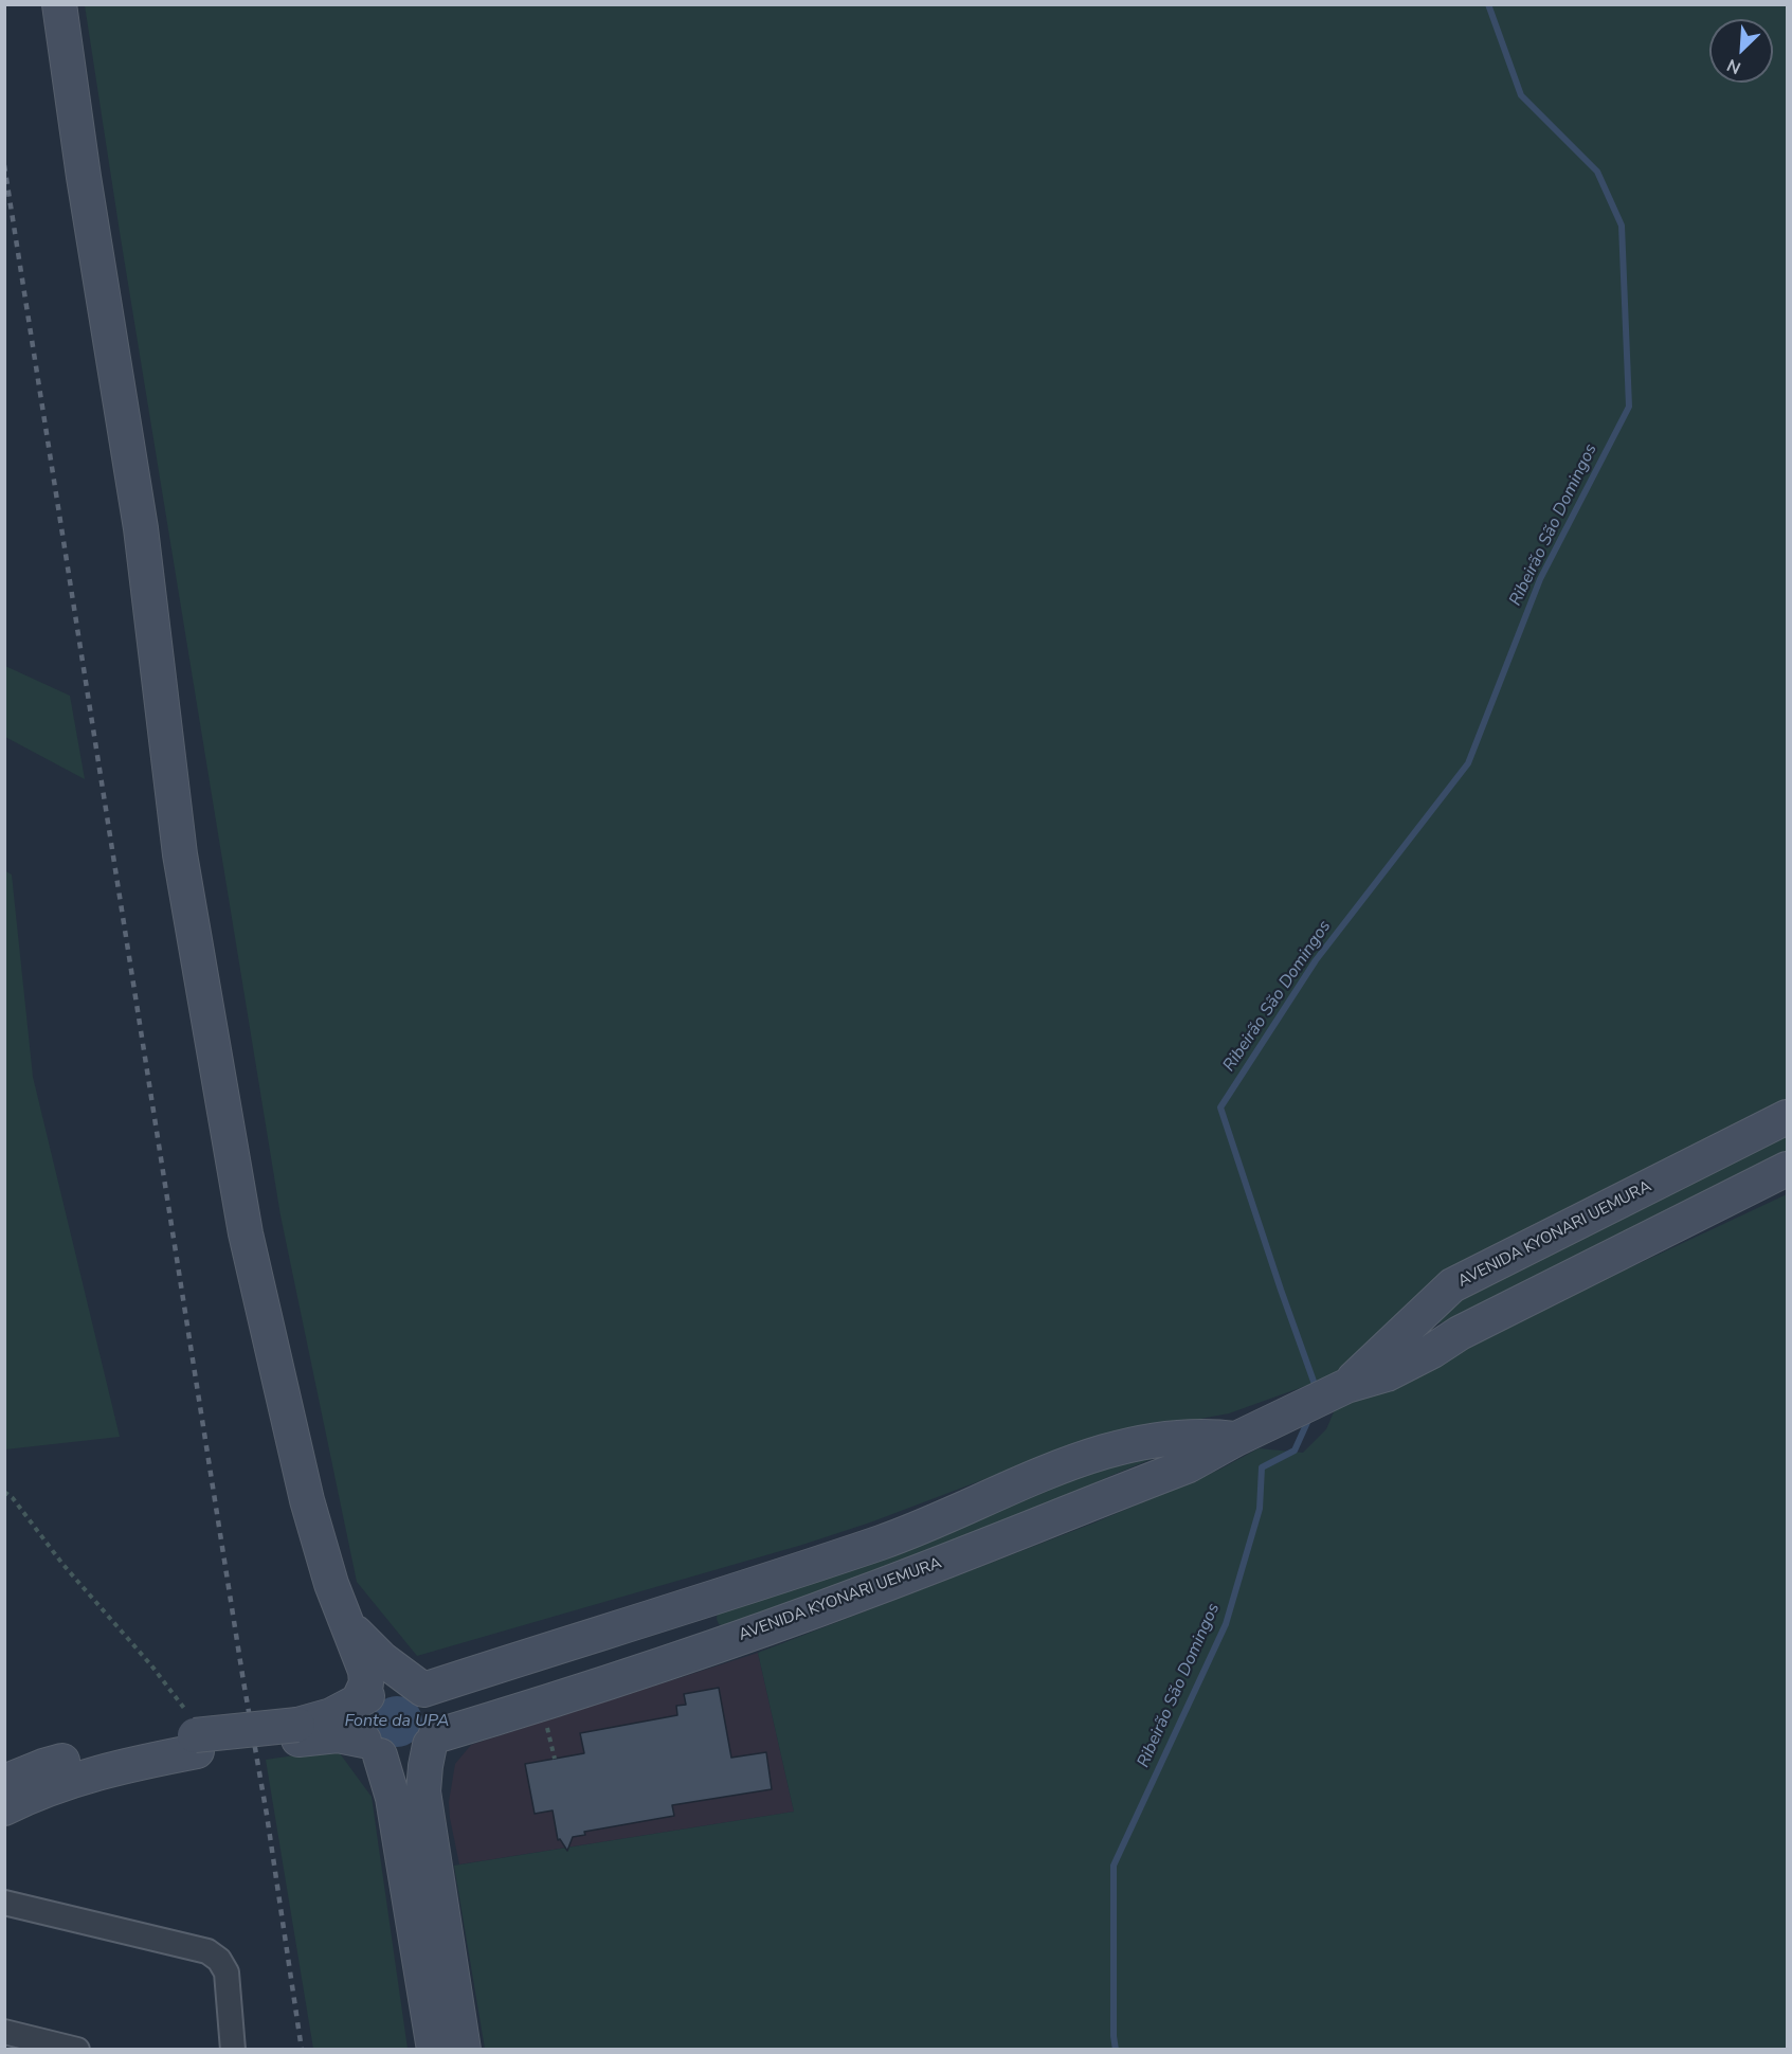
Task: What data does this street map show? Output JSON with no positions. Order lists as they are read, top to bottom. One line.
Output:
{"streets":{"street":["AVENIDA KYONARI UEMURA"]},"water":["Ribeirão São Domingos","Fonte da UPA"],"north":"bottom left"}
